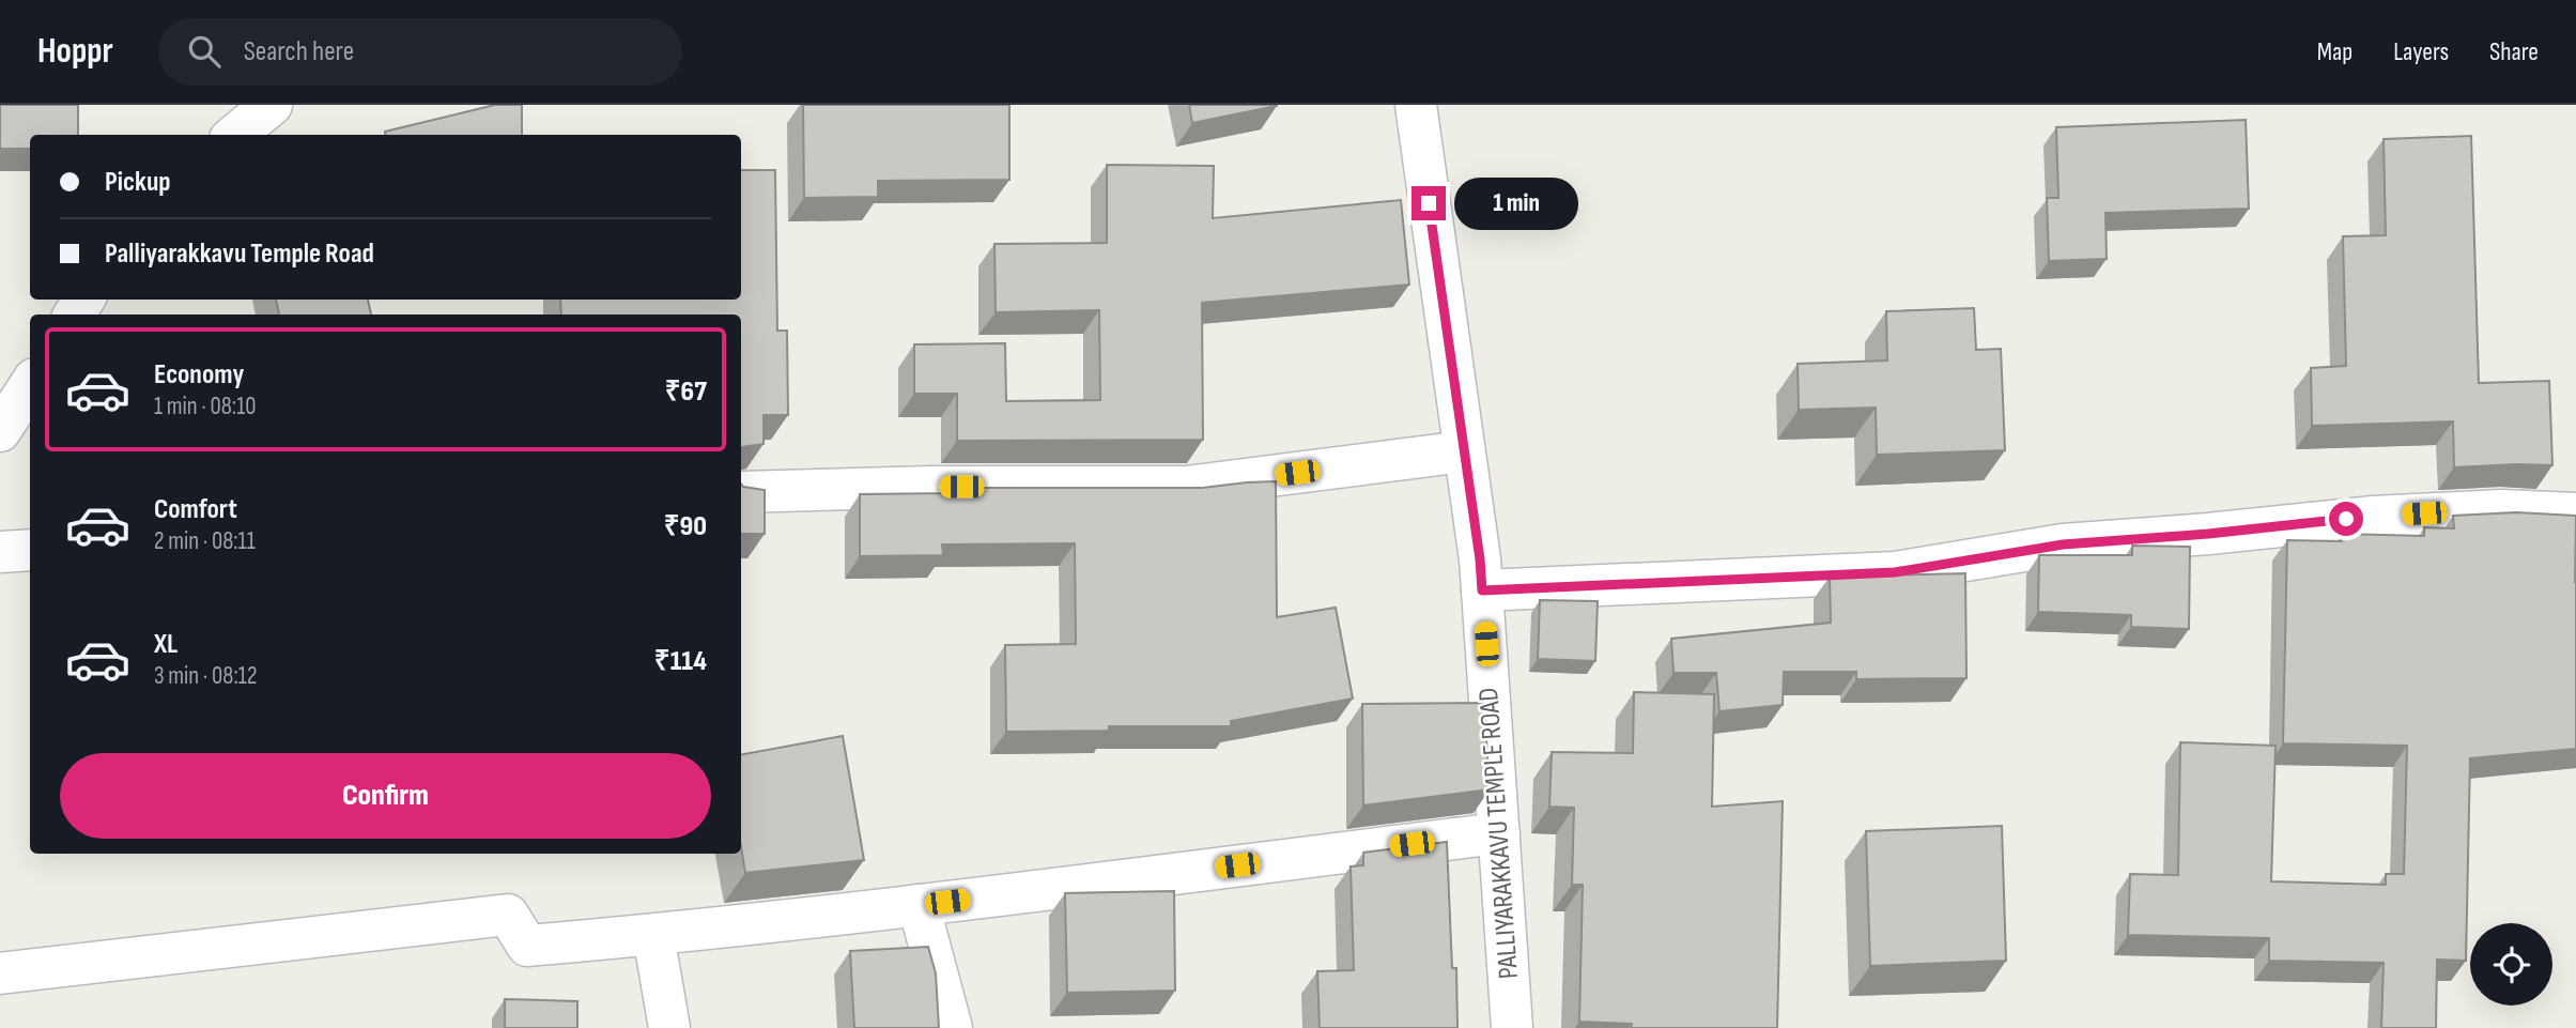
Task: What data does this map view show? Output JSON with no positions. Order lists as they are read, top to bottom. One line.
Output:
{"streets":{"street":["PALLIYARAKKAVU TEMPLE ROAD"]},"page":{"header":"Hoppr","search":"Search here","nav":["Map","Layers","Share"],"banner":["Pickup","Palliyarakkavu Temple Road"],"bubble":"1 min","list":[{"name":"Economy","note":"1 min · 08:10","value":"₹67"},{"name":"Comfort","note":"2 min · 08:11","value":"₹90"},{"name":"XL","note":"3 min · 08:12","value":"₹114"}],"buttons":"Confirm"}}
